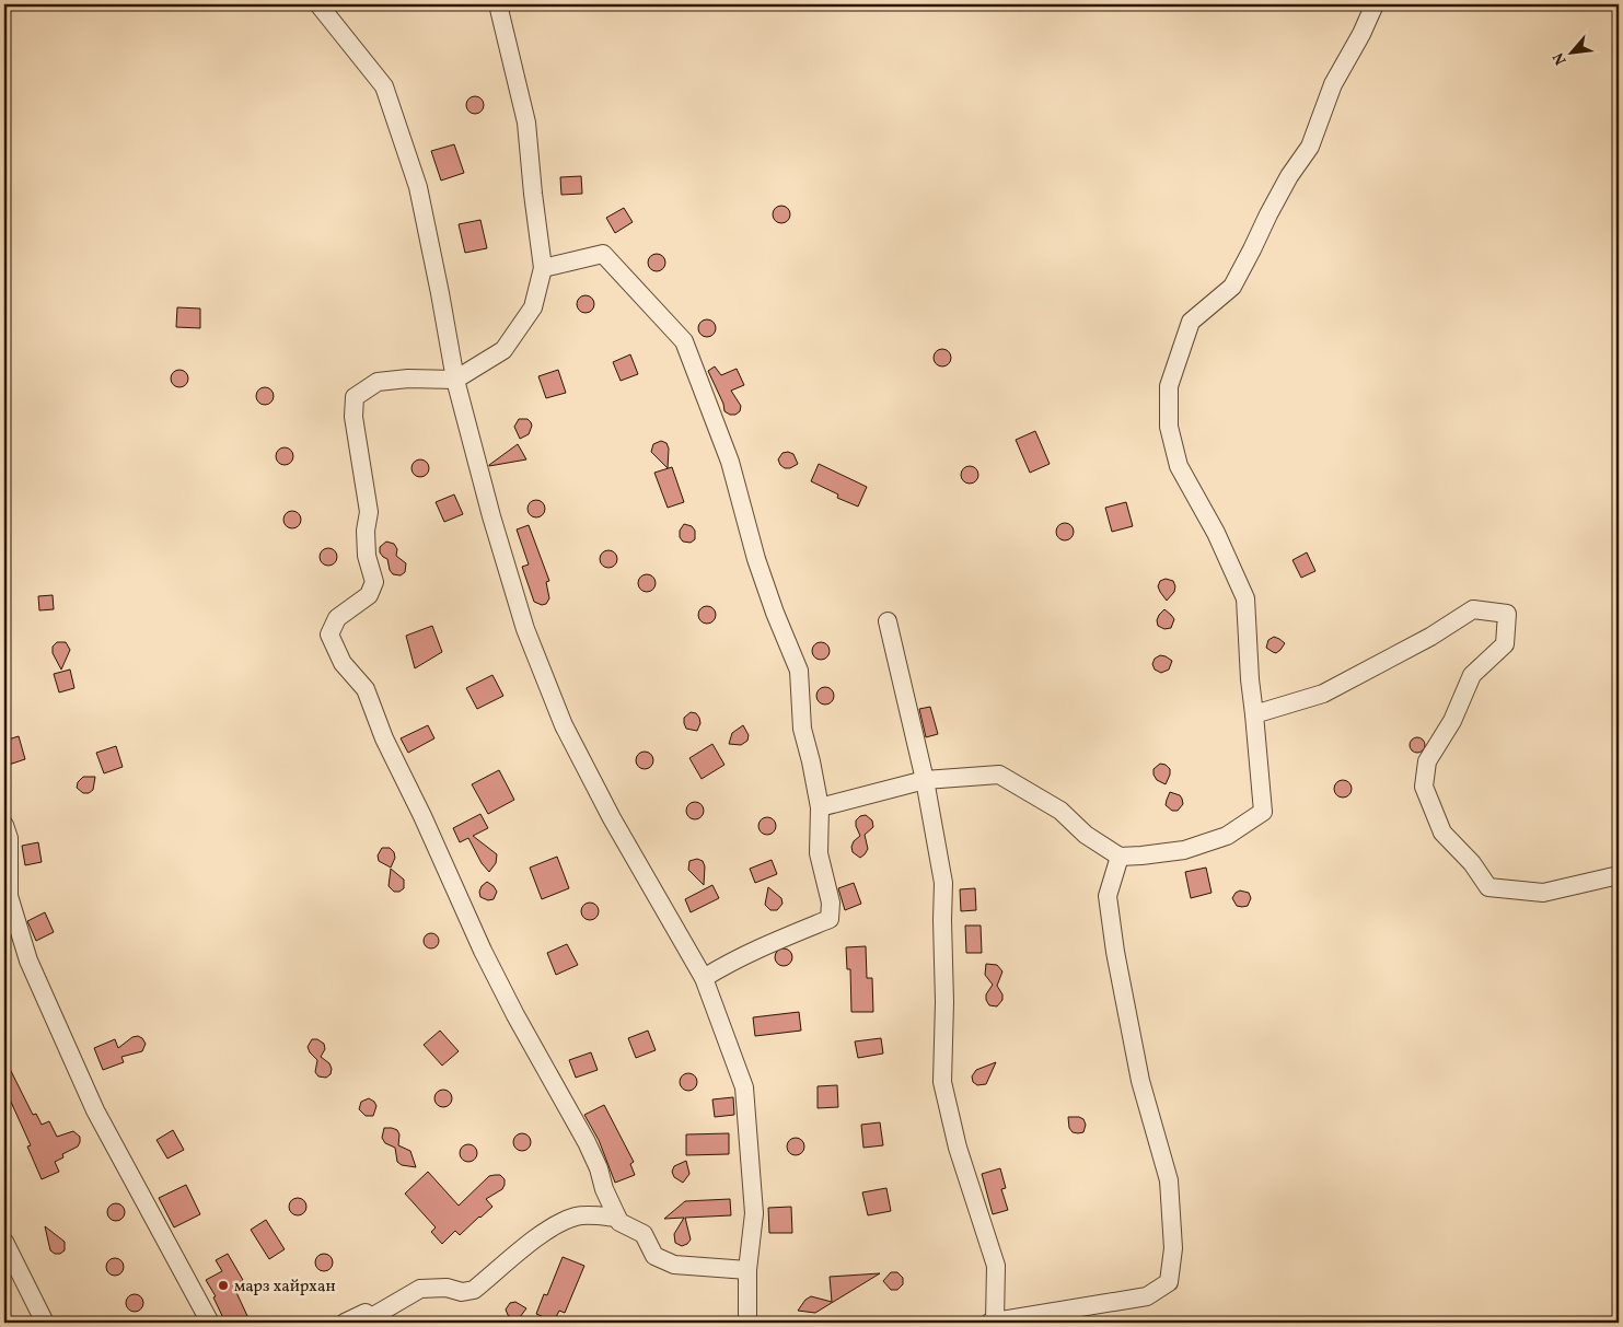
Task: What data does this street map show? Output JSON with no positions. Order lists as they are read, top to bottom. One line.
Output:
{"places":["марз хайрхан"],"north":"bottom left"}
